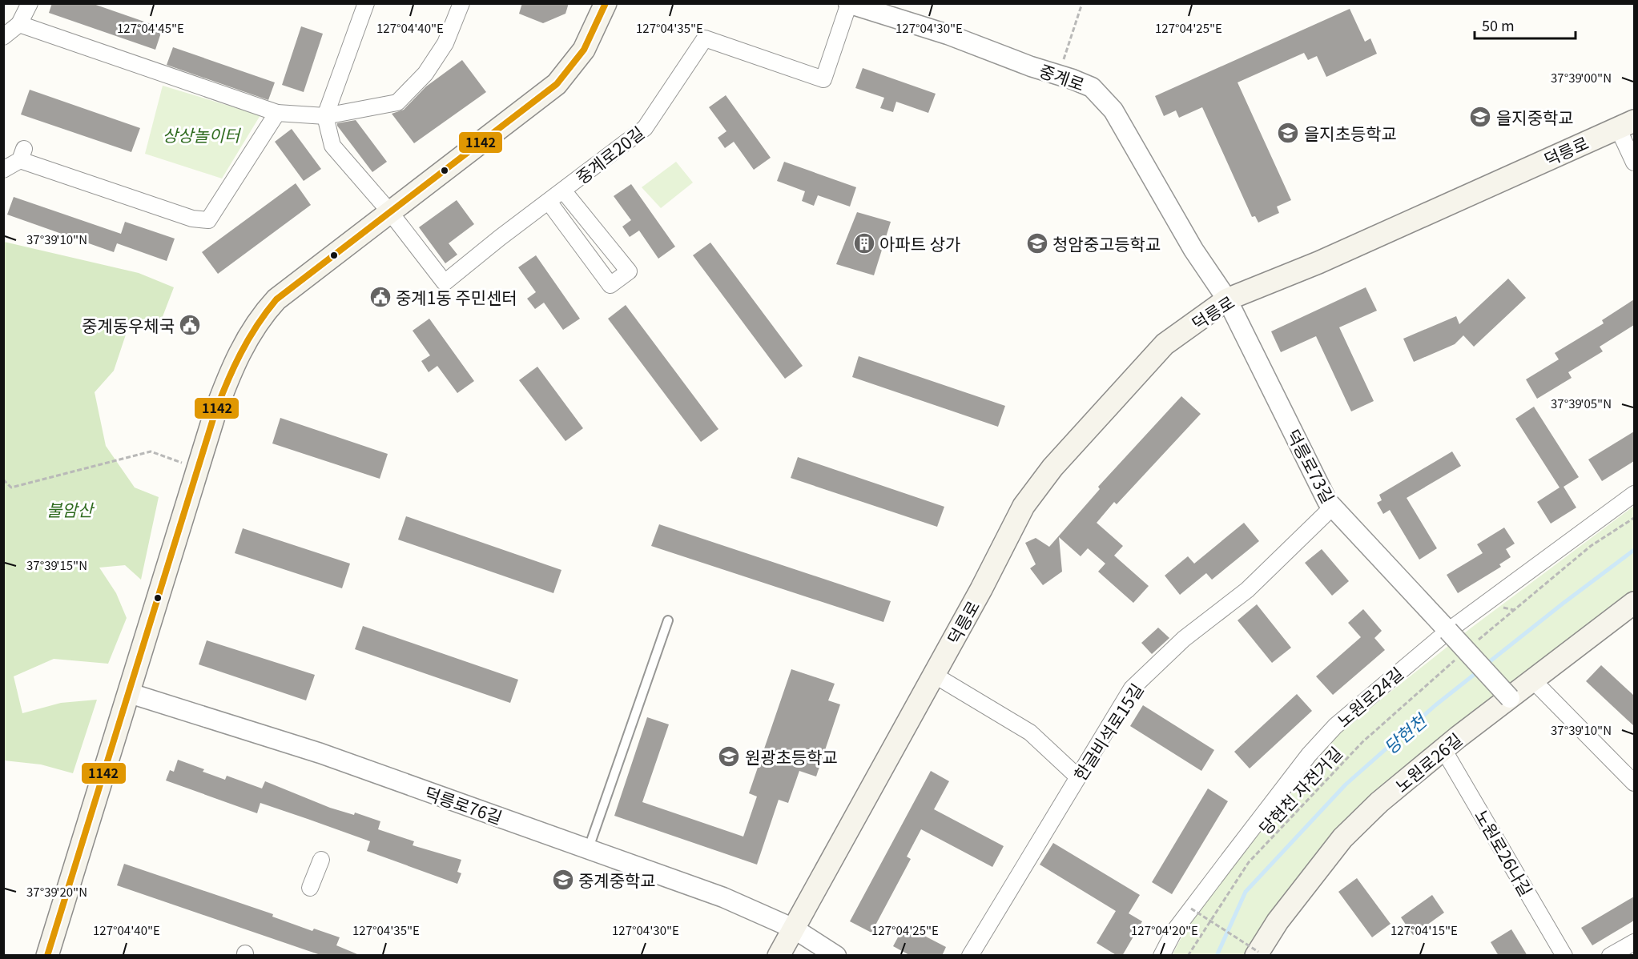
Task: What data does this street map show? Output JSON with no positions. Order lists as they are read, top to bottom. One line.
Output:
{"streets":{"main road":["덕릉로","노원로26길"],"street":["중계로","중계로20길","덕릉로73길","노원로24길","한글비석로15길","덕릉로76길","노원로26나길"],"path":["당현천 자전거길"]},"crossings":[["중계로","덕릉로"],["중계로","중계로20길"],["중계로","덕릉로73길"],["덕릉로","덕릉로73길"],["덕릉로","덕릉로76길"],["덕릉로73길","노원로24길"],["덕릉로73길","한글비석로15길"],["덕릉로73길","노원로26길"],["노원로26길","노원로26나길"]],"water":["당현천"],"parks":["상상놀이터","불암산"],"places":{"school or university":["을지중학교","을지초등학교","청암중고등학교","원광초등학교","중계중학교"],"building":["아파트 상가"],"public building":["중계1동 주민센터","중계동우체국"]},"lines":["transit line 1142"],"scale_bar":"50 m","coordinates":["127°04'45\"E","127°04'40\"E","127°04'35\"E","127°04'30\"E","127°04'25\"E","37°39'00\"N","37°39'10\"N","37°39'05\"N","37°39'15\"N","37°39'20\"N","127°04'20\"E","127°04'15\"E"]}
